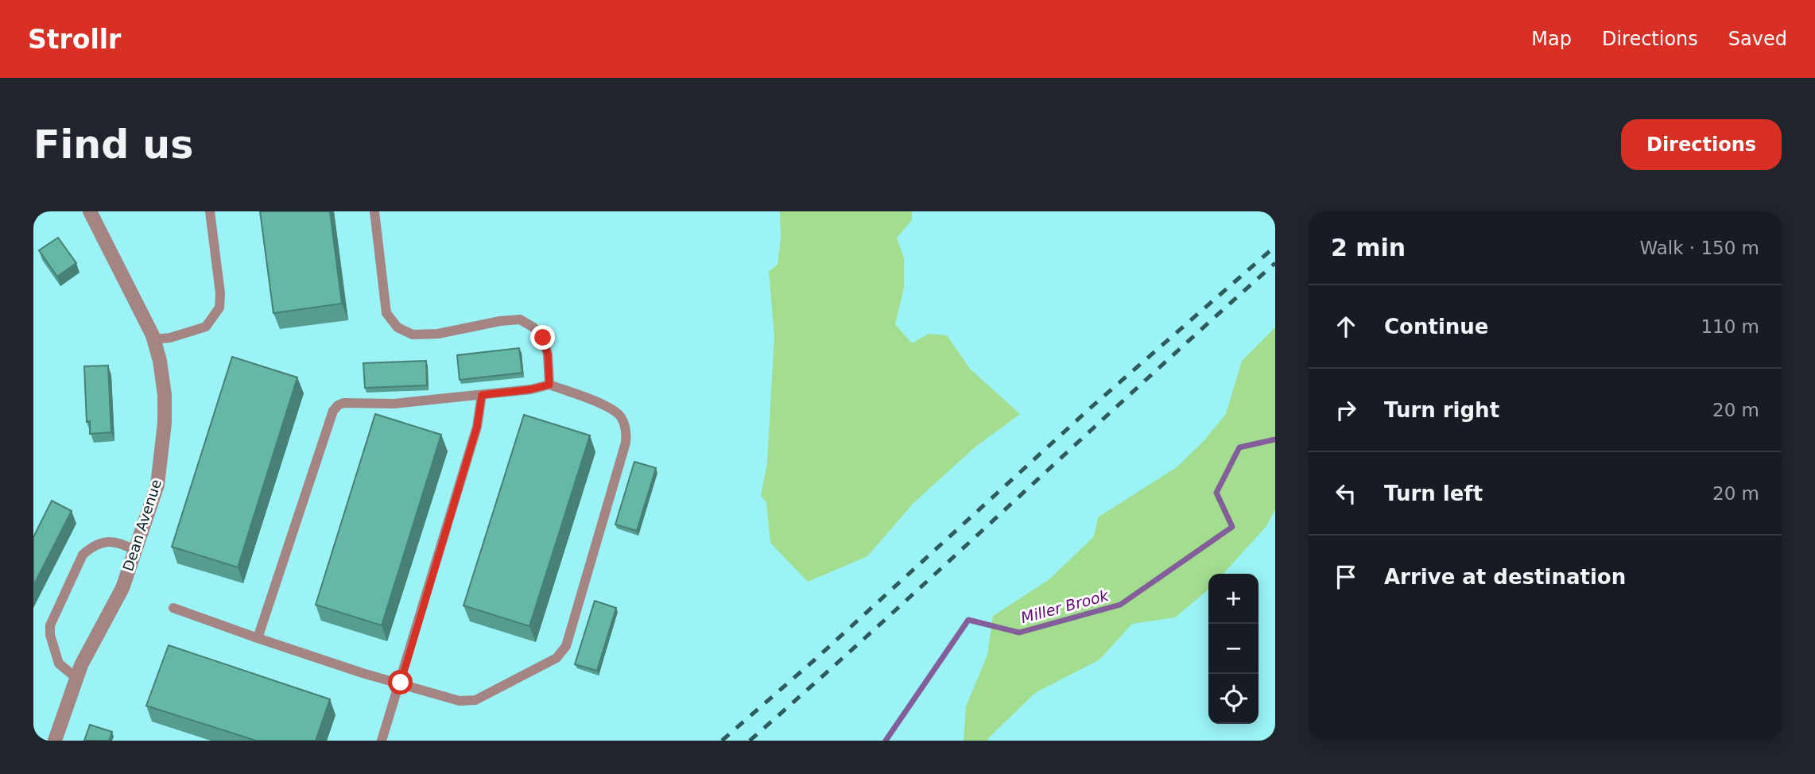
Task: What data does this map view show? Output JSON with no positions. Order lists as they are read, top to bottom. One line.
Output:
{"streets":{"street":["Dean Avenue"]},"water":["Miller Brook"],"page":{"header":"Strollr","nav":["Map","Directions","Saved"],"buttons":"Directions","title":"Find us","heading":["2 min","Walk · 150 m"],"list":[["Continue","110 m"],["Turn right","20 m"],["Turn left","20 m"],"Arrive at destination"],"map_buttons":["+","−"]}}
